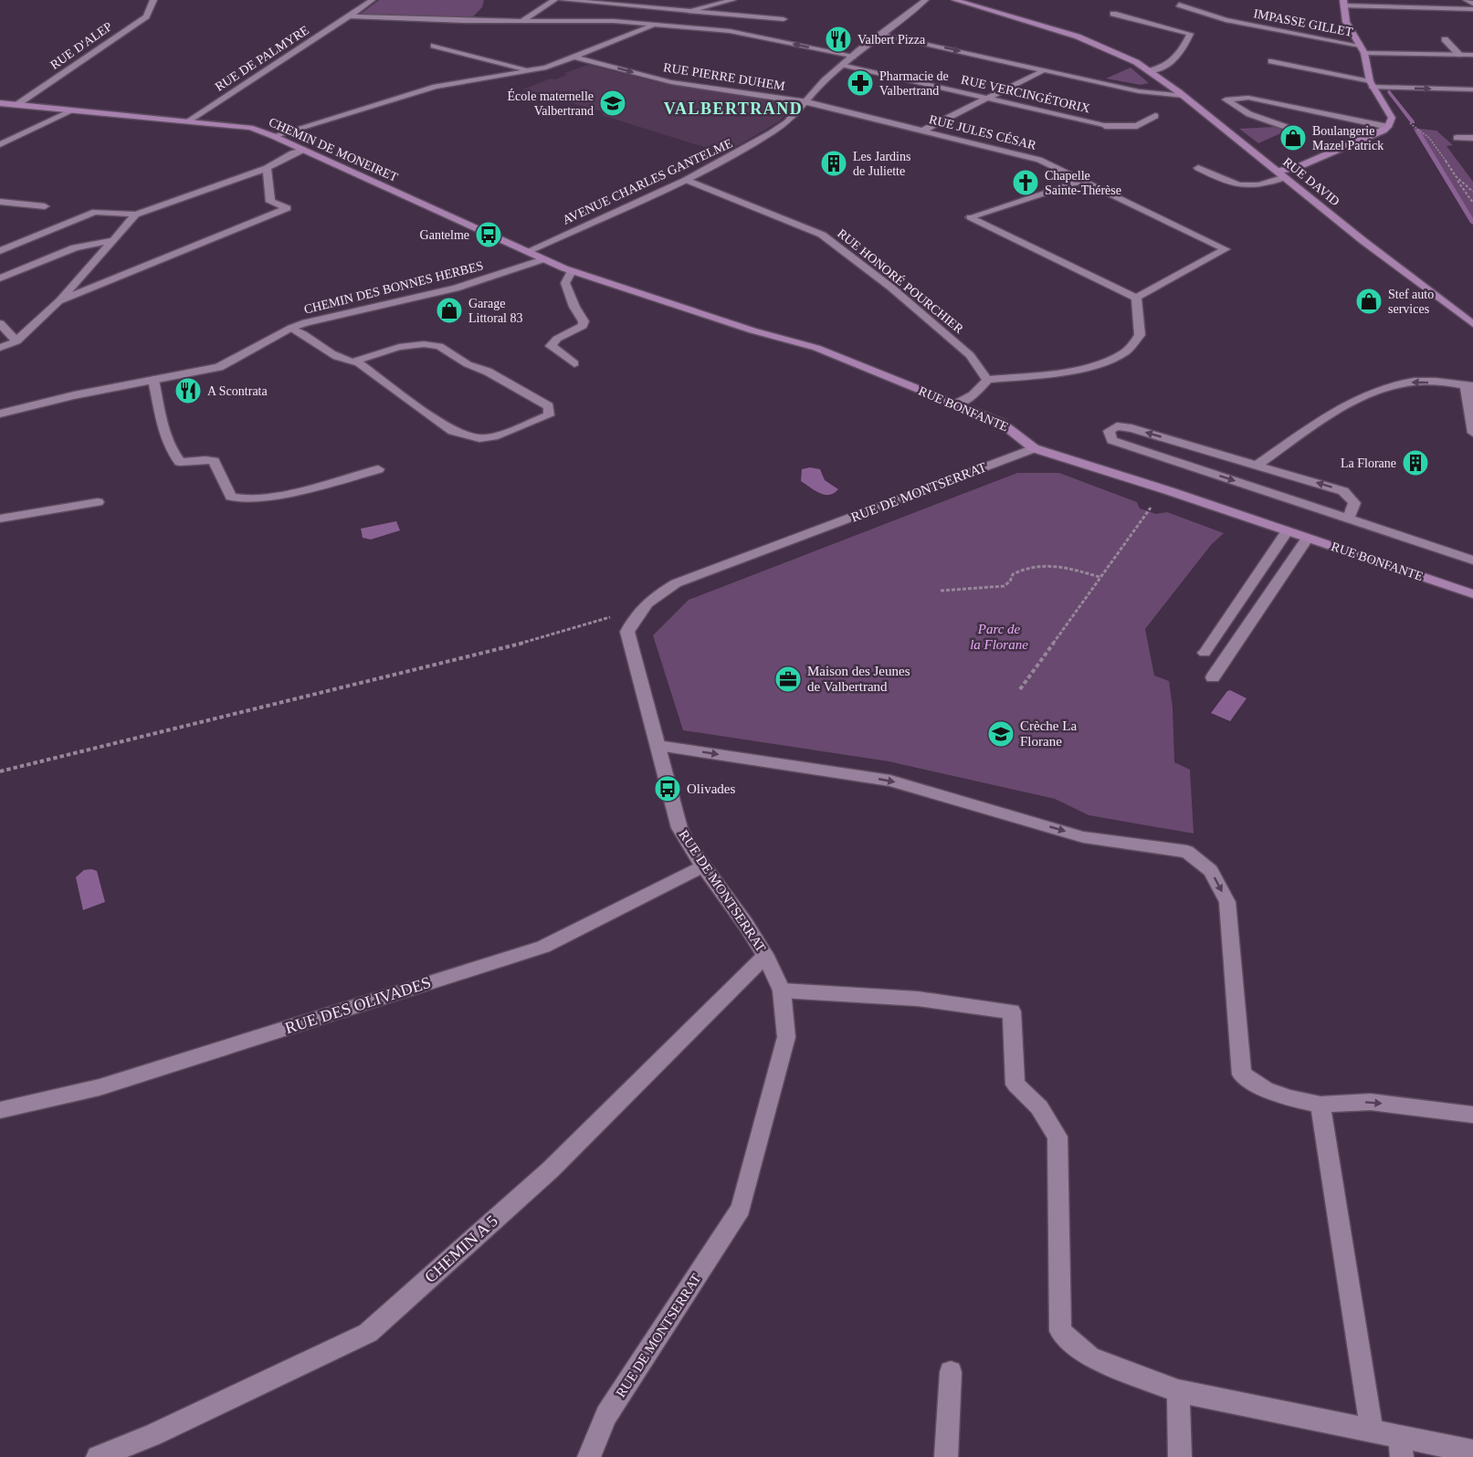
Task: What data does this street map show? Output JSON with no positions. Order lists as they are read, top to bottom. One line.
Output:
{"streets":{"main road":["CHEMIN DE MONEIRET","RUE DAVID","RUE BONFANTE"],"street":["IMPASSE GILLET","RUE D'ALEP","RUE DE PALMYRE","RUE PIERRE DUHEM","RUE VERCINGÉTORIX","RUE JULES CÉSAR","AVENUE CHARLES GANTELME","RUE HONORÉ POURCHIER","CHEMIN DES BONNES HERBES","RUE DE MONTSERRAT","RUE DES OLIVADES","CHEMIN A 5"]},"crossings":[["RUE D'ALEP","CHEMIN DE MONEIRET"],["RUE DE PALMYRE","CHEMIN DE MONEIRET"],["RUE PIERRE DUHEM","RUE JULES CÉSAR"],["RUE PIERRE DUHEM","AVENUE CHARLES GANTELME"],["RUE VERCINGÉTORIX","AVENUE CHARLES GANTELME"],["RUE JULES CÉSAR","AVENUE CHARLES GANTELME"],["CHEMIN DE MONEIRET","AVENUE CHARLES GANTELME"],["CHEMIN DE MONEIRET","CHEMIN DES BONNES HERBES"],["CHEMIN DE MONEIRET","RUE BONFANTE"],["AVENUE CHARLES GANTELME","RUE HONORÉ POURCHIER"],["CHEMIN DES BONNES HERBES","RUE BONFANTE"],["RUE BONFANTE","RUE DE MONTSERRAT"],["RUE DE MONTSERRAT","RUE DES OLIVADES"],["RUE DE MONTSERRAT","CHEMIN A 5"]],"districts":["VALBERTRAND"],"parks":["Parc de la Florane"],"places":{"restaurant":["Valbert Pizza","A Scontrata"],"pharmacy":["Pharmacie de Valbertrand"],"school or university":["École maternelle Valbertrand","Crèche La Florane"],"shop":["Boulangerie Mazel Patrick","Stef auto services","Garage Littoral 83"],"building":["Les Jardins de Juliette","La Florane"],"church":["Chapelle Sainte-Thérèse"],"bus stop":["Gantelme","Olivades"],"office":["Maison des Jeunes de Valbertrand"]}}
